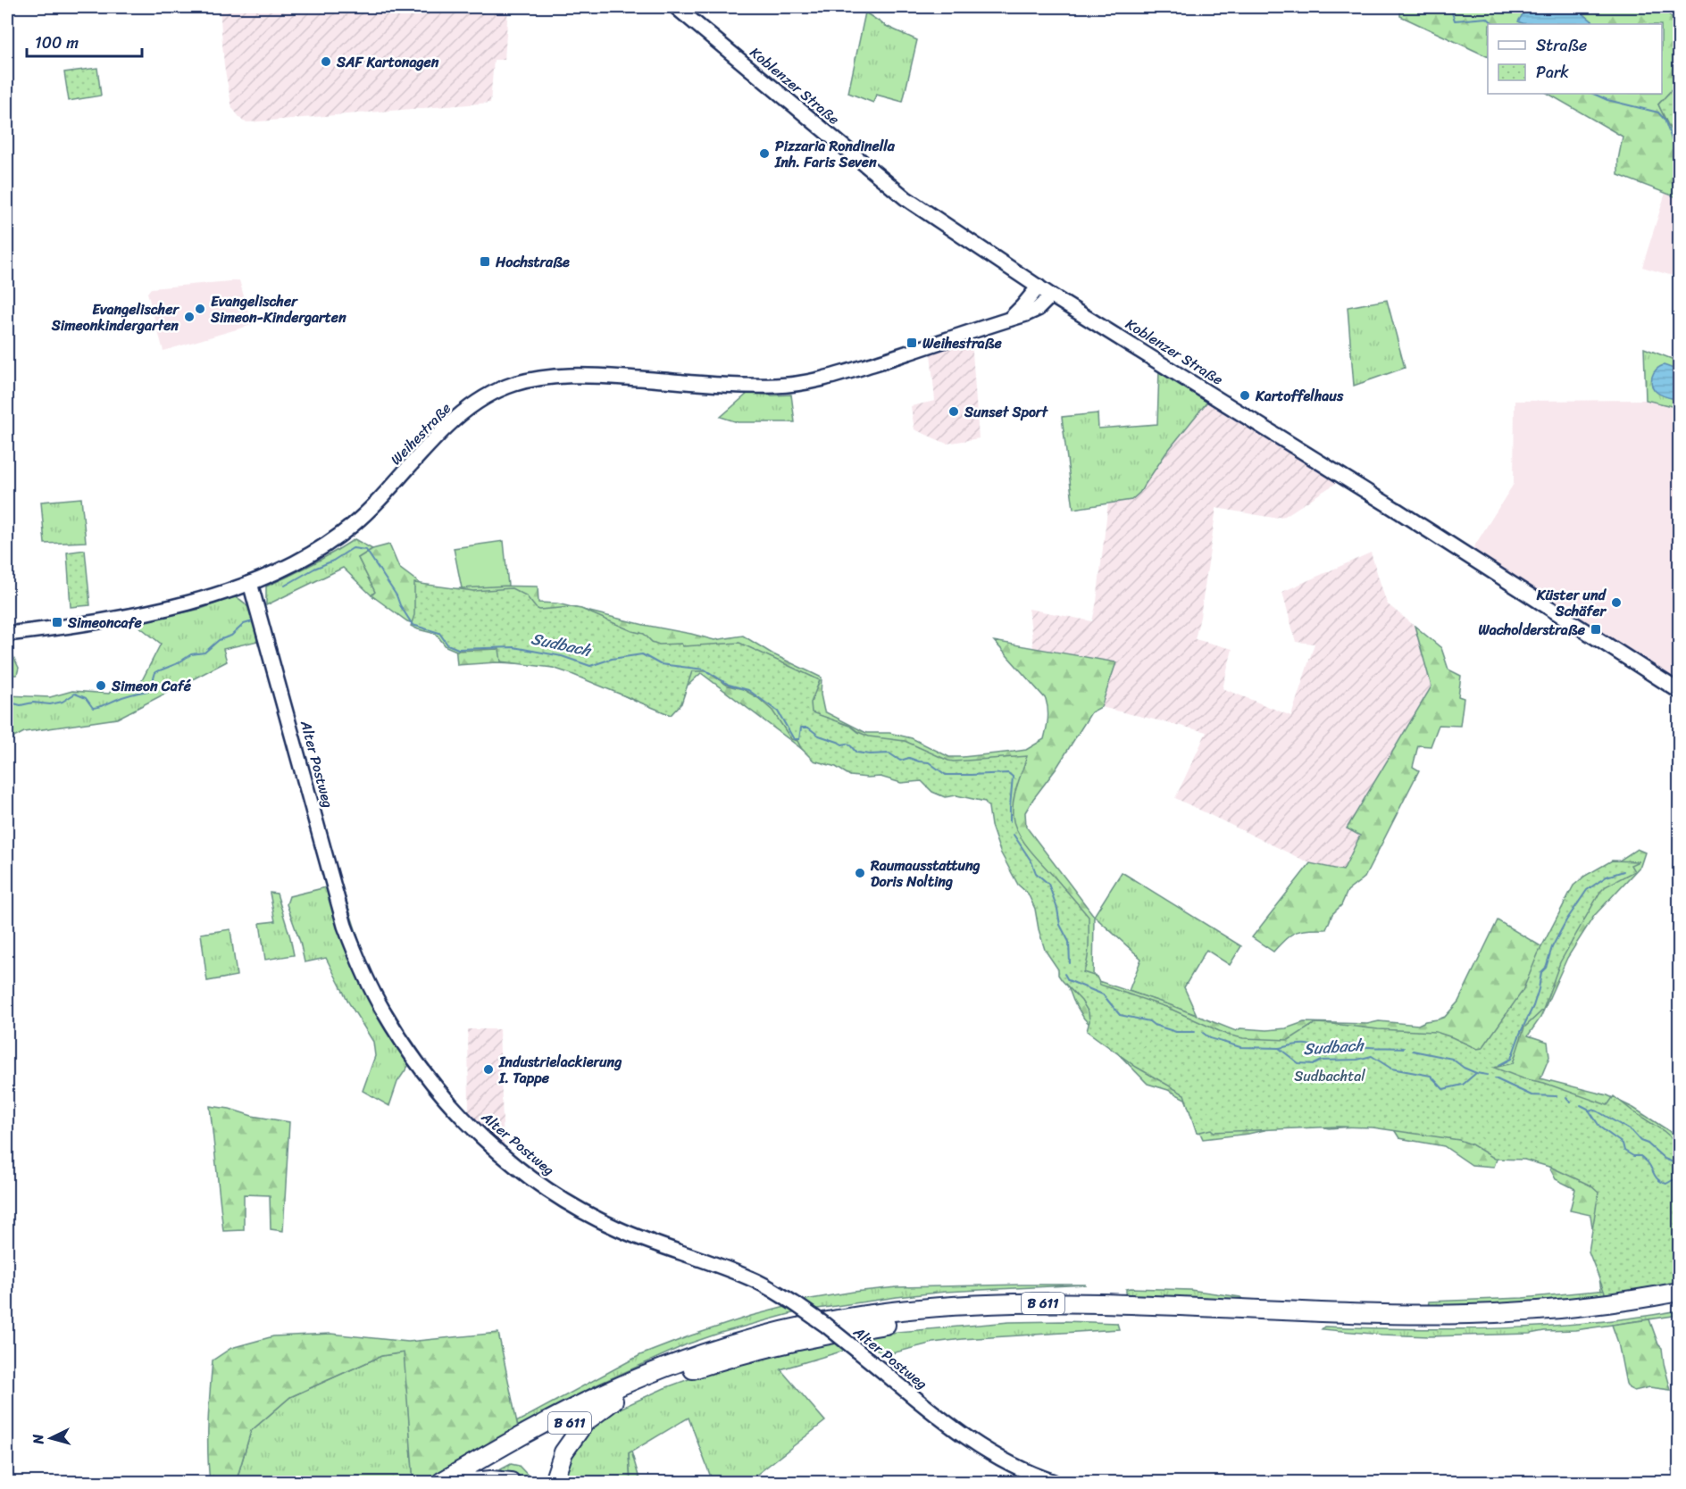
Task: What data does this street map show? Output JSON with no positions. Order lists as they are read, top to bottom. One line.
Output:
{"streets":{"highway":["B 611"],"main road":["Koblenzer Straße","Weihestraße","Alter Postweg"]},"crossings":[["Koblenzer Straße","Weihestraße"],["Weihestraße","Alter Postweg"]],"water":["Sudbach"],"parks":["Sudbachtal"],"places":{"other":["SAF Kartonagen","Pizzaria Rondinella Inh. Faris Seven","Evangelischer Simeon-Kindergarten","Evangelischer Simeonkindergarten","Kartoffelhaus","Sunset Sport","Küster und Schäfer","Simeon Café","Raumausstattung Doris Nolting","Industrielackierung I. Tappe"],"transit":["Hochstraße","Weihestraße","Simeoncafe","Wacholderstraße"]},"legend":["Straße","Park"],"scale_bar":"100 m","north":"left"}
